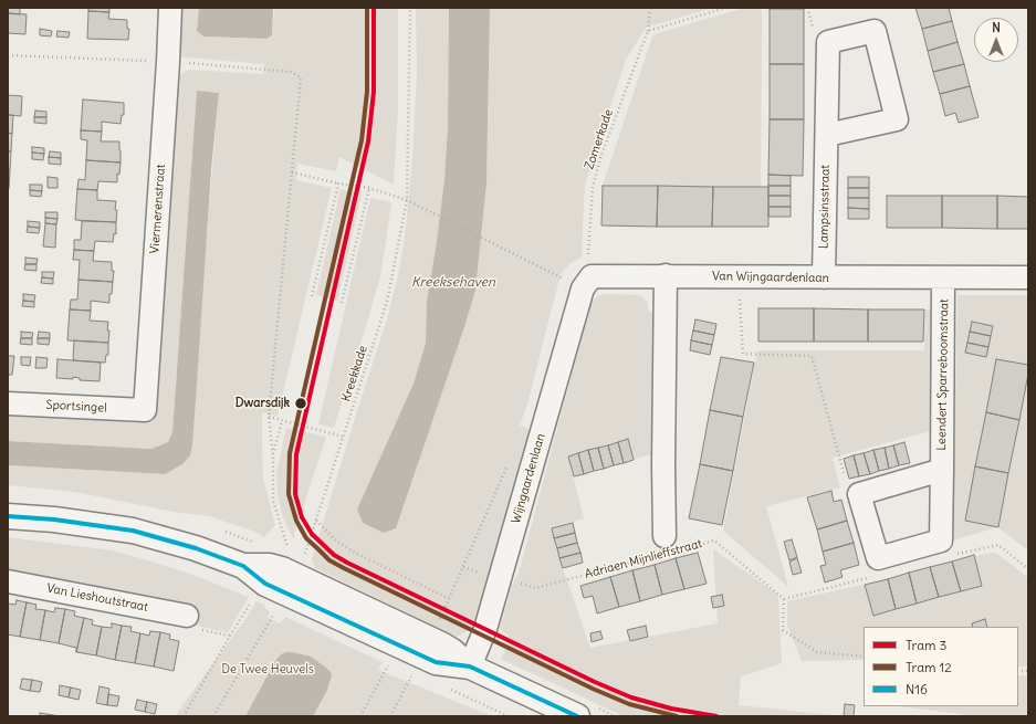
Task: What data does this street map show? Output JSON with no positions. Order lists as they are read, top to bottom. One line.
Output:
{"streets":{"street":["Lampsinsstraat","Viermerenstraat","Van Wijngaardenlaan","Leendert Sparreboomstraat","Sportsingel","Wijngaardenlaan","Adriaen Mijnlieffstraat","Van Lieshoutstraat"],"path":["Zomerkade","Kreekkade"]},"crossings":[["Lampsinsstraat","Van Wijngaardenlaan"],["Viermerenstraat","Sportsingel"],["Van Wijngaardenlaan","Leendert Sparreboomstraat"],["Van Wijngaardenlaan","Wijngaardenlaan"],["Van Wijngaardenlaan","Adriaen Mijnlieffstraat"]],"water":["Kreeksehaven"],"parks":["De Twee Heuvels"],"places":["Dwarsdijk"],"lines":["tram line 3","tram line 12","transit line N16"],"legend":["Tram 3","Tram 12","N16"],"north":"top"}
